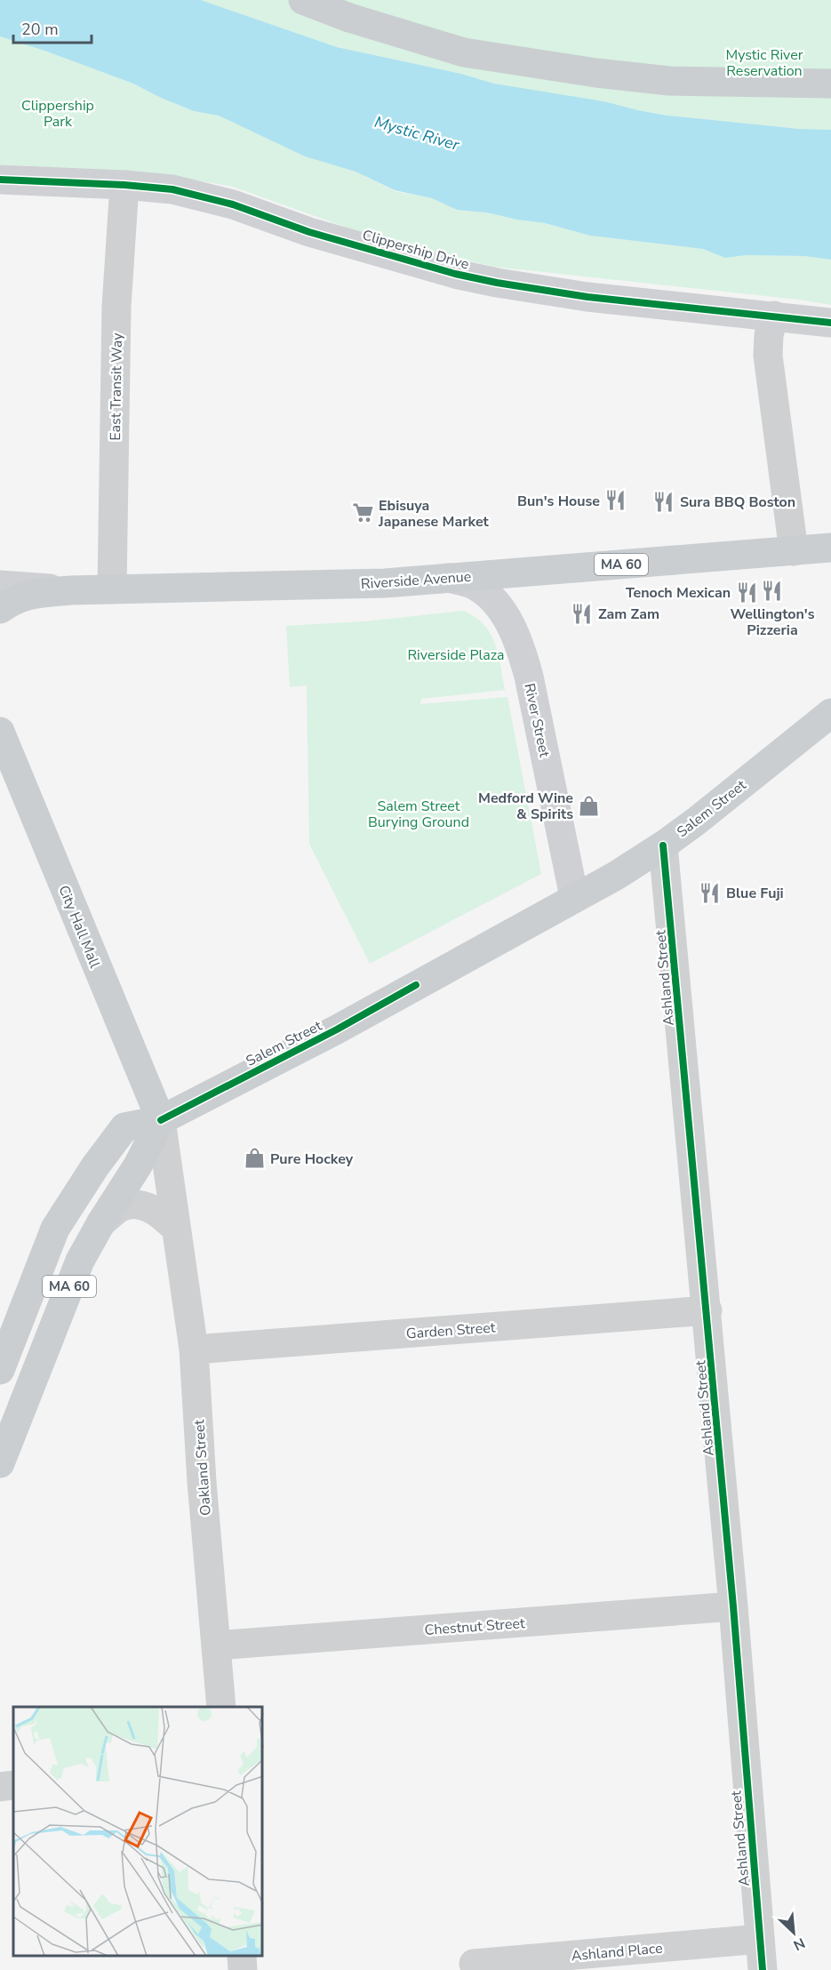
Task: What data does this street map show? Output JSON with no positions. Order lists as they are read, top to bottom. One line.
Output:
{"streets":{"main road":["Clippership Drive","MA 60","Riverside Avenue","River Street","Salem Street","City Hall Mall"],"street":["East Transit Way","Ashland Street","Garden Street","Oakland Street","Chestnut Street","Ashland Place"]},"crossings":[["Clippership Drive","East Transit Way"],["East Transit Way","Riverside Avenue"],["MA 60","Riverside Avenue"],["MA 60","Salem Street"],["MA 60","City Hall Mall"],["MA 60","Oakland Street"],["Riverside Avenue","River Street"],["River Street","Salem Street"],["Salem Street","City Hall Mall"],["Salem Street","Ashland Street"],["Salem Street","Oakland Street"],["City Hall Mall","Oakland Street"],["Ashland Street","Garden Street"],["Ashland Street","Chestnut Street"],["Ashland Street","Ashland Place"],["Garden Street","Oakland Street"],["Oakland Street","Chestnut Street"]],"water":["Mystic River"],"parks":["Mystic River Reservation","Clippership Park","Riverside Plaza","Salem Street Burying Ground"],"places":{"restaurant":["Bun's House","Sura BBQ Boston","Wellington's Pizzeria","Tenoch Mexican","Zam Zam","Blue Fuji"],"supermarket":["Ebisuya Japanese Market"],"shop":["Medford Wine & Spirits","Pure Hockey"]},"scale_bar":"20 m","north":"bottom right"}
